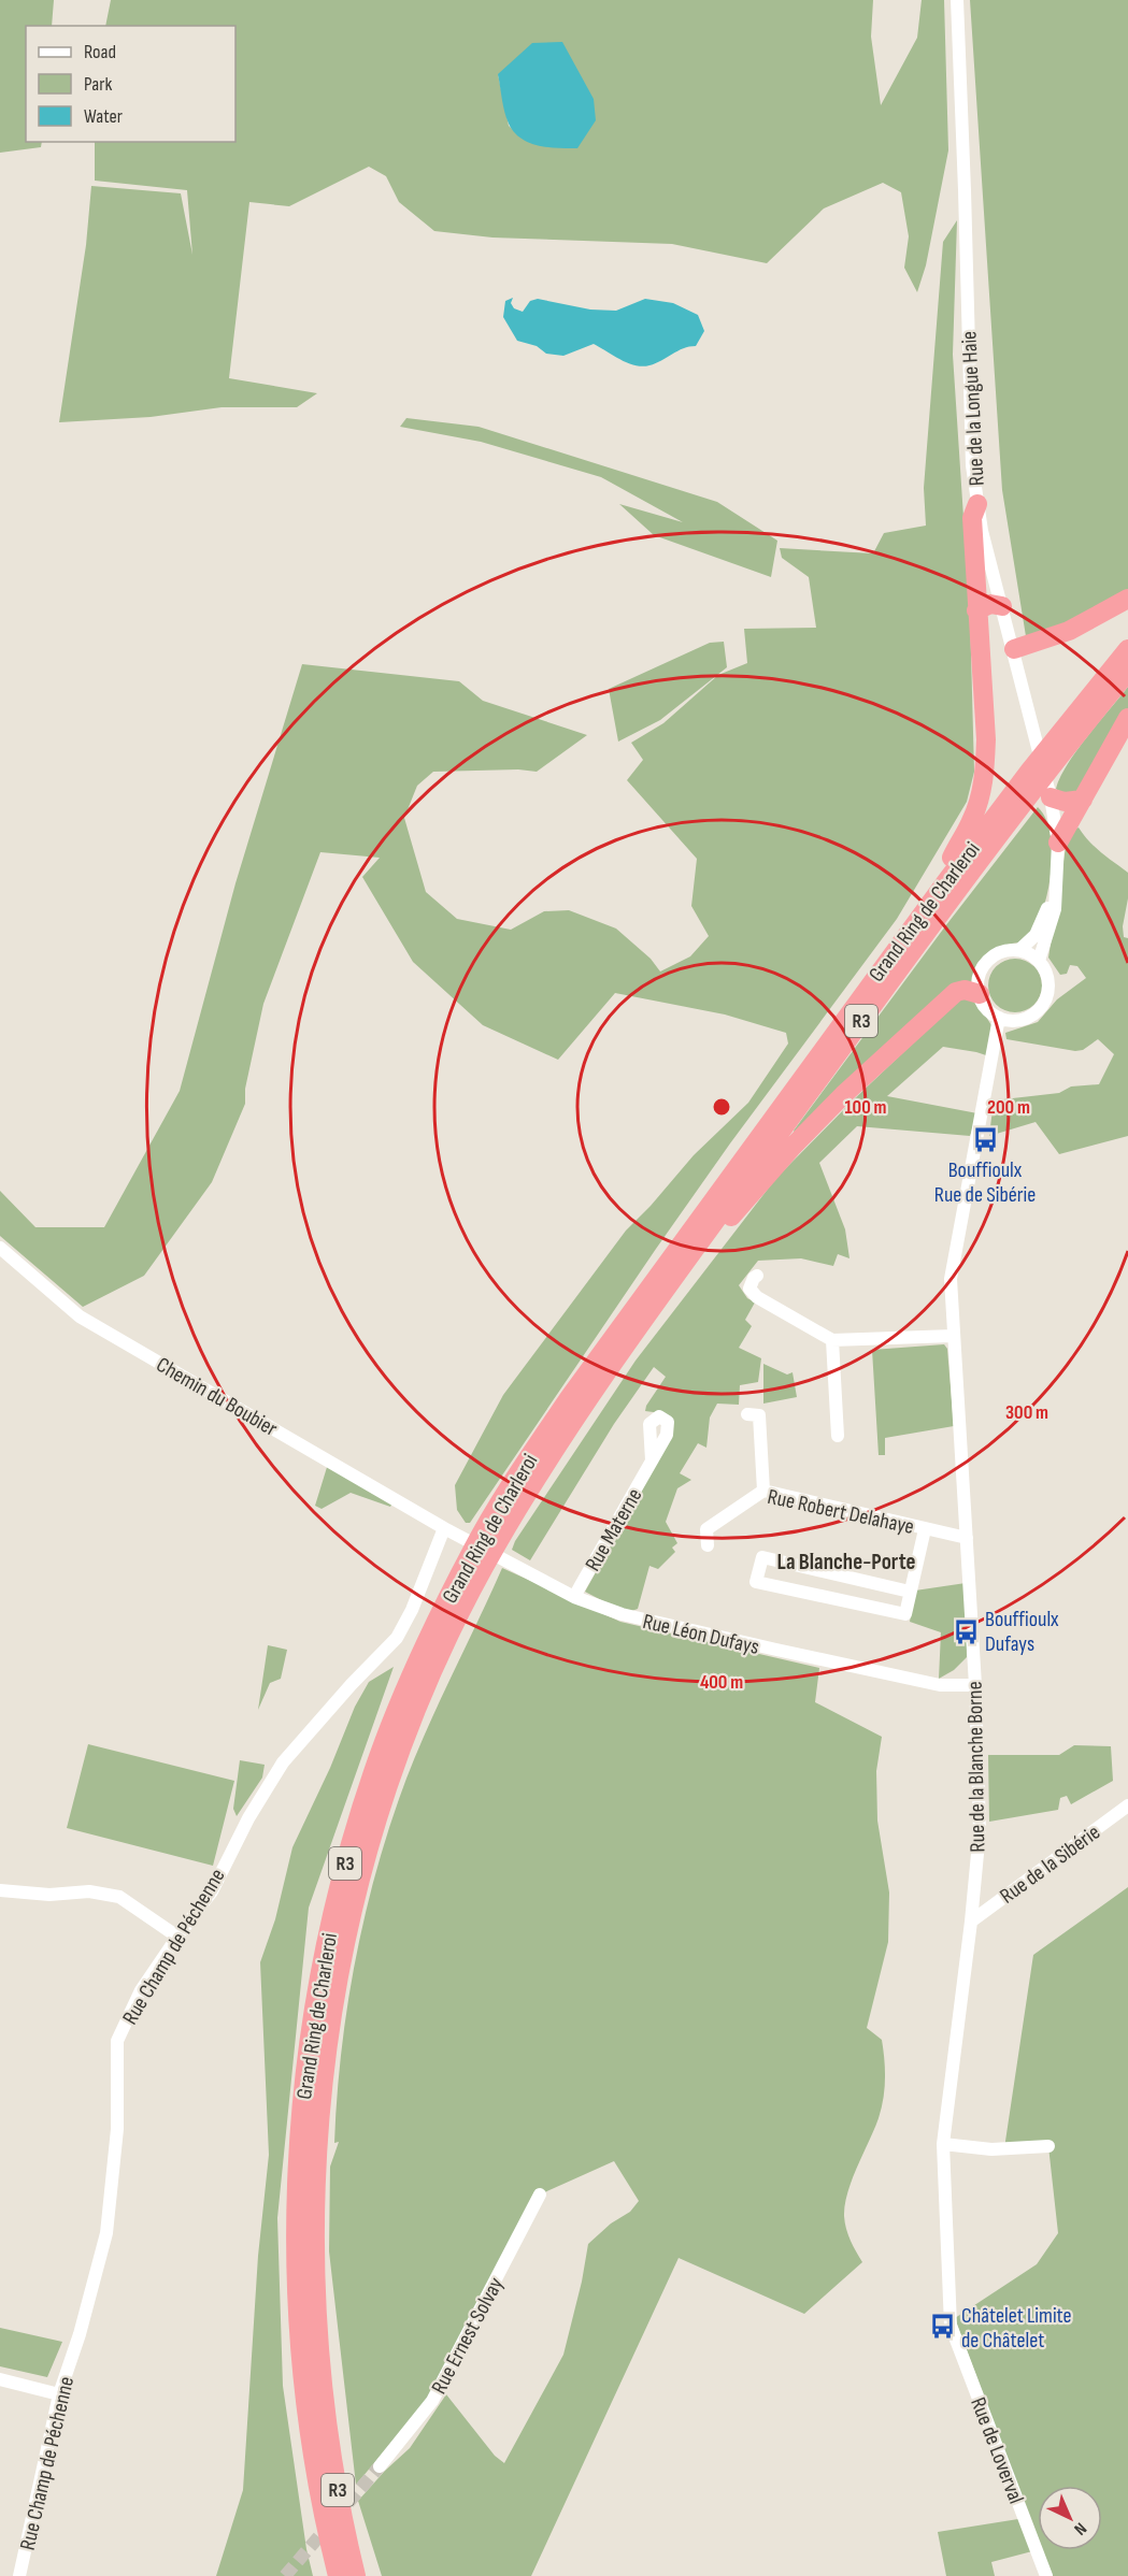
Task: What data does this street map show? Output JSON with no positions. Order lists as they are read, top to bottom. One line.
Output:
{"streets":{"highway":["Grand Ring de Charleroi","R3"],"street":["Rue de la Longue Haie","Chemin du Boubier","Rue Robert Delahaye","Rue Materne","Rue Léon Dufays","Rue de la Blanche Borne","Rue de la Sibérie","Rue Champ de Péchenne","Rue Ernest Solvay","Rue de Loverval"]},"crossings":[["Rue de la Longue Haie","Grand Ring de Charleroi"],["Rue de la Longue Haie","Rue de la Blanche Borne"],["Chemin du Boubier","Rue Léon Dufays"],["Chemin du Boubier","Rue Champ de Péchenne"],["Rue Robert Delahaye","Rue de la Blanche Borne"],["Rue Materne","Rue Léon Dufays"],["Rue Léon Dufays","Rue de la Blanche Borne"],["Rue Léon Dufays","Rue Champ de Péchenne"],["Rue de la Blanche Borne","Rue de la Sibérie"],["Rue de la Blanche Borne","Rue de Loverval"]],"districts":["La Blanche-Porte"],"places":{"bus stop":["Bouffioulx Rue de Sibérie","Bouffioulx Dufays","Châtelet Limite de Châtelet"]},"legend":["Road","Park","Water"],"north":"bottom right","rings":["100 m","200 m","300 m","400 m"]}
